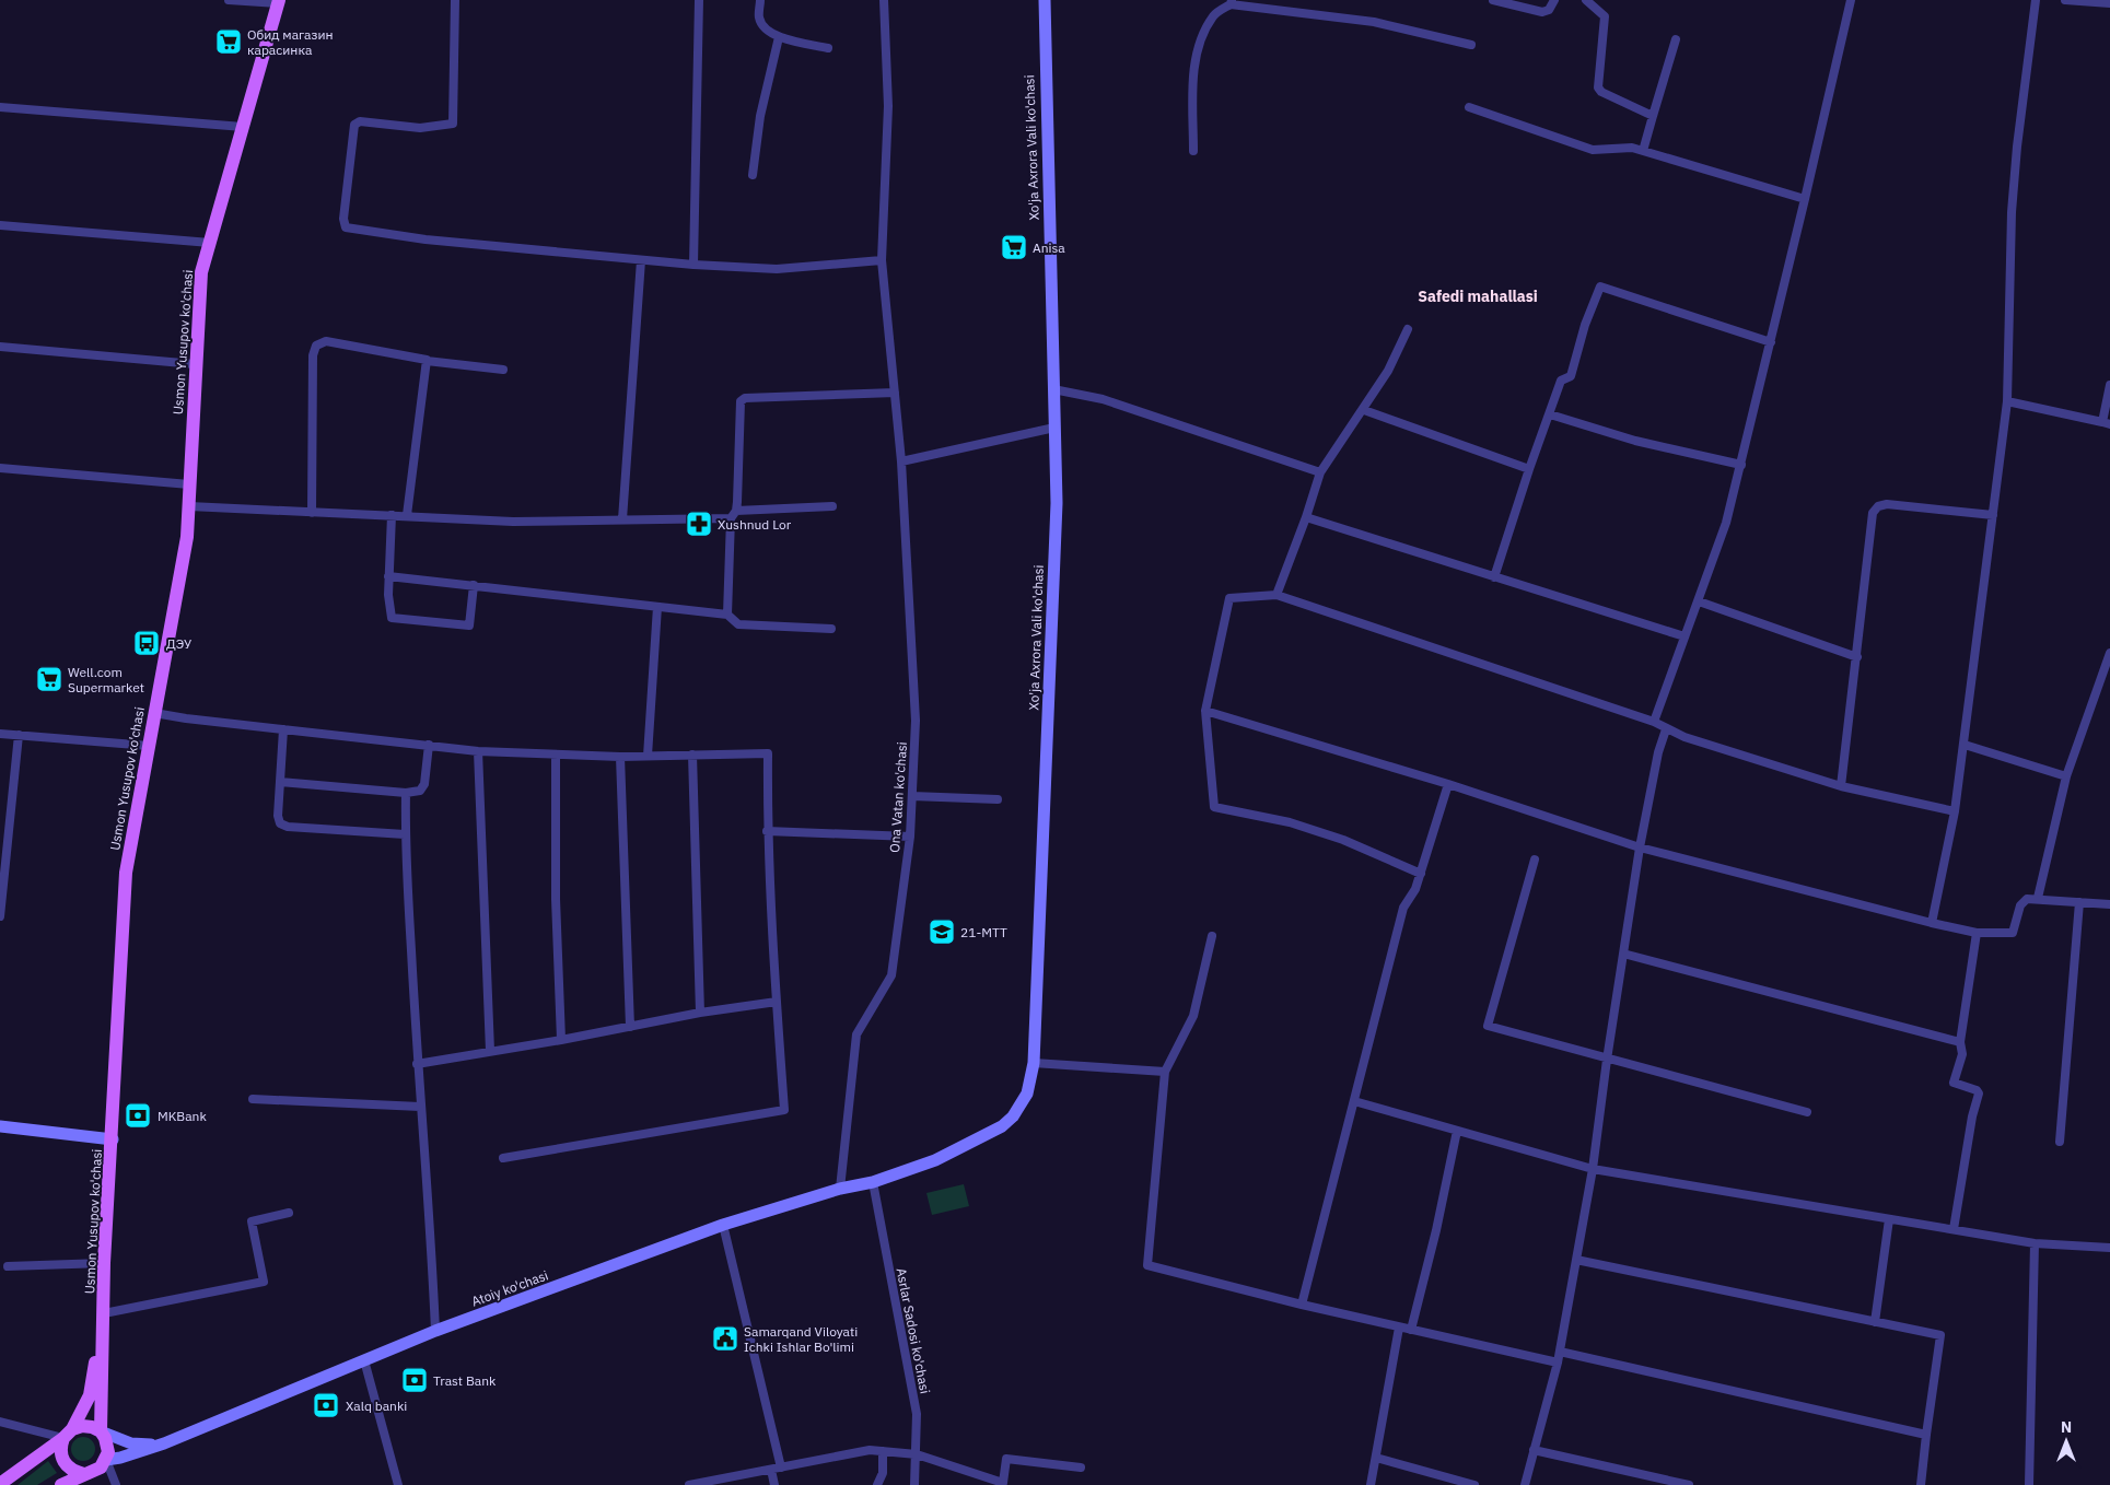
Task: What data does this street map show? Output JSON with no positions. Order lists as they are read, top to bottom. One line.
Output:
{"streets":{"main road":["Usmon Yusupov ko'chasi"],"street":["Xo'ja Axrora Vali ko'chasi","Ona Vatan ko'chasi","Atoiy ko'chasi","Asrlar Sadosi ko'chasi"]},"crossings":[["Xo'ja Axrora Vali ko'chasi","Atoiy ko'chasi"],["Xo'ja Axrora Vali ko'chasi","Asrlar Sadosi ko'chasi"],["Usmon Yusupov ko'chasi","Atoiy ko'chasi"],["Ona Vatan ko'chasi","Atoiy ko'chasi"],["Atoiy ko'chasi","Asrlar Sadosi ko'chasi"]],"districts":["Safedi mahallasi"],"places":{"supermarket":["Обид магазин карасинка","Anisa","Well.com Supermarket"],"pharmacy":["Xushnud Lor"],"bus stop":["ДЭУ"],"school or university":["21-MTT"],"bank":["MKBank","Trast Bank","Xalq banki"],"public building":["Samarqand Viloyati Ichki Ishlar Bo'limi"]},"north":"top"}
